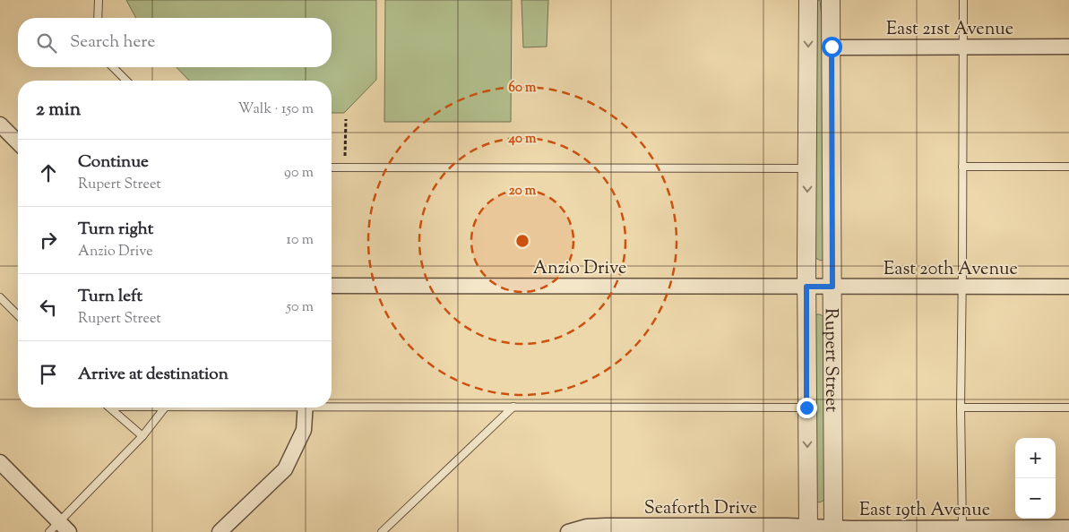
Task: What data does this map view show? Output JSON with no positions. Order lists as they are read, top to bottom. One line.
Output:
{"streets":{"street":["East 21st Avenue","Anzio Drive","East 20th Avenue","Rupert Street","Seaforth Drive","East 19th Avenue"]},"crossings":[["East 21st Avenue","Rupert Street"],["Anzio Drive","East 20th Avenue"],["Anzio Drive","Rupert Street"],["East 20th Avenue","Rupert Street"],["Rupert Street","Seaforth Drive"],["Rupert Street","East 19th Avenue"],["Seaforth Drive","East 19th Avenue"]],"page":{"search":"Search here","heading":["2 min","Walk · 150 m"],"list":[["Continue","Rupert Street","90 m"],["Turn right","Anzio Drive","10 m"],["Turn left","Rupert Street","50 m"],"Arrive at destination"],"map_buttons":["+","−"]},"rings":["60 m","40 m","20 m"]}
